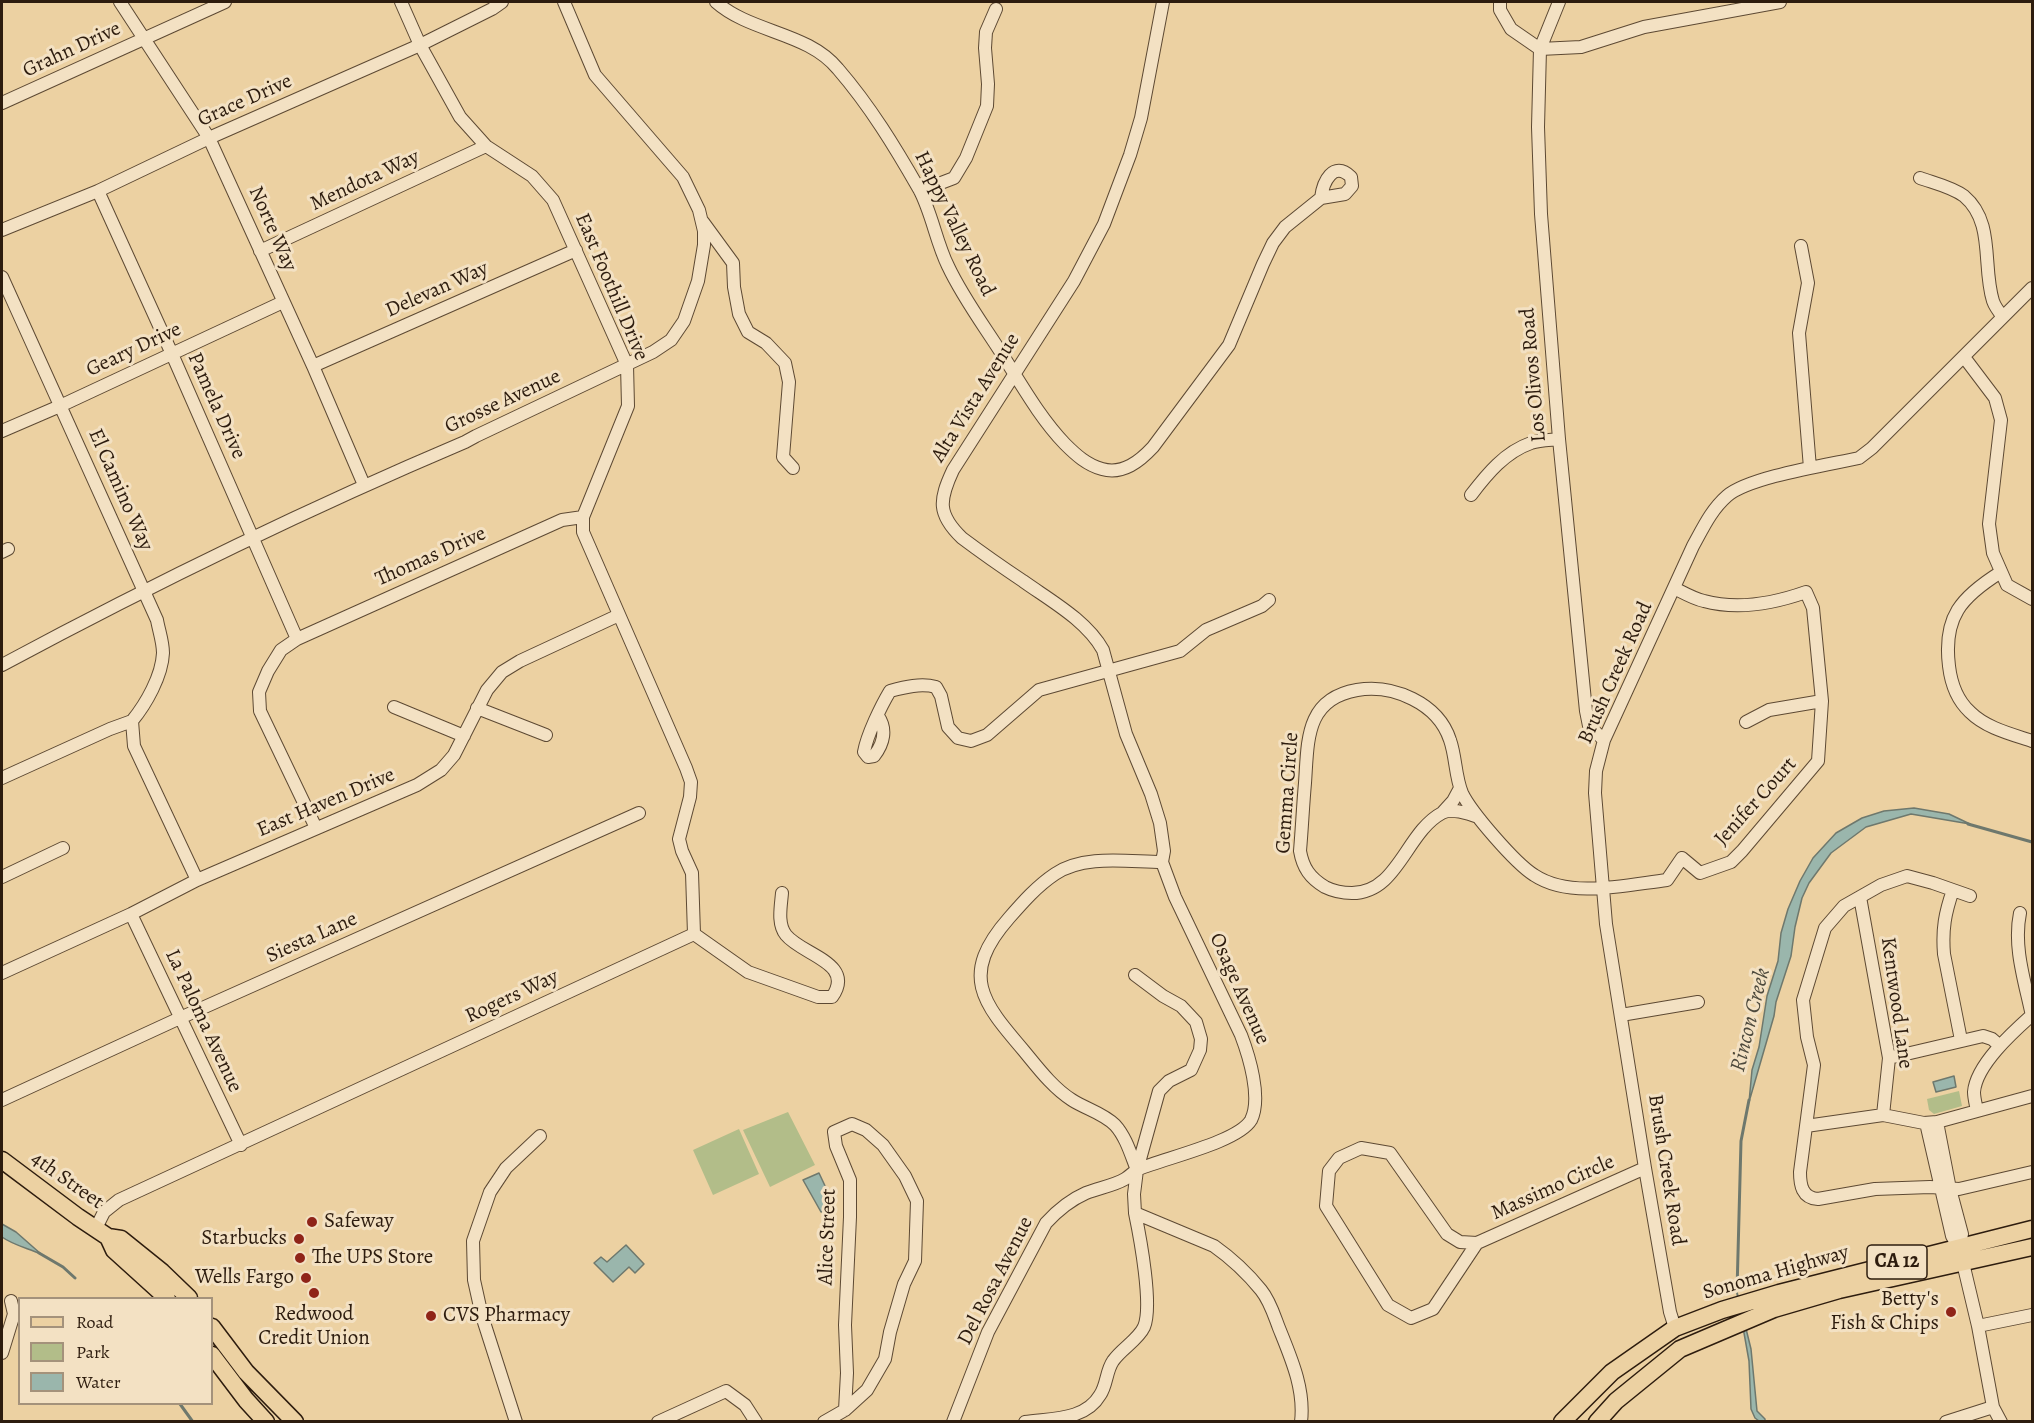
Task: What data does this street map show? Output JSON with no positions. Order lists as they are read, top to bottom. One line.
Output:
{"streets":{"main road":["4th Street","CA 12","Sonoma Highway"],"street":["Grahn Drive","Grace Drive","Mendota Way","Happy Valley Road","Norte Way","East Foothill Drive","Delevan Way","Geary Drive","Los Olivos Road","Alta Vista Avenue","Grosse Avenue","Pamela Drive","El Camino Way","Thomas Drive","Brush Creek Road","Gemma Circle","Jenifer Court","East Haven Drive","Siesta Lane","Osage Avenue","Rogers Way","Kentwood Lane","La Paloma Avenue","Massimo Circle","Alice Street","Del Rosa Avenue"]},"crossings":[["Grahn Drive","Norte Way"],["Grace Drive","Norte Way"],["Grace Drive","East Foothill Drive"],["Grace Drive","Pamela Drive"],["Mendota Way","Norte Way"],["Mendota Way","East Foothill Drive"],["Happy Valley Road","Alta Vista Avenue"],["Norte Way","Delevan Way"],["Norte Way","Geary Drive"],["Norte Way","Grosse Avenue"],["East Foothill Drive","Delevan Way"],["East Foothill Drive","Grosse Avenue"],["East Foothill Drive","Thomas Drive"],["Geary Drive","Pamela Drive"],["Geary Drive","El Camino Way"],["Los Olivos Road","Brush Creek Road"],["Alta Vista Avenue","Osage Avenue"],["Grosse Avenue","Pamela Drive"],["Grosse Avenue","El Camino Way"],["Pamela Drive","Thomas Drive"],["Thomas Drive","East Haven Drive"],["Brush Creek Road","Gemma Circle"],["Brush Creek Road","Jenifer Court"],["Brush Creek Road","Massimo Circle"],["Brush Creek Road","Sonoma Highway"],["Gemma Circle","Jenifer Court"],["East Haven Drive","La Paloma Avenue"],["Siesta Lane","La Paloma Avenue"],["Osage Avenue","Del Rosa Avenue"],["Rogers Way","La Paloma Avenue"],["Rogers Way","4th Street"]],"water":["Rincon Creek"],"places":["Safeway","Starbucks","The UPS Store","Wells Fargo","Redwood Credit Union","Betty's Fish & Chips","CVS Pharmacy"],"legend":["Road","Park","Water"]}
